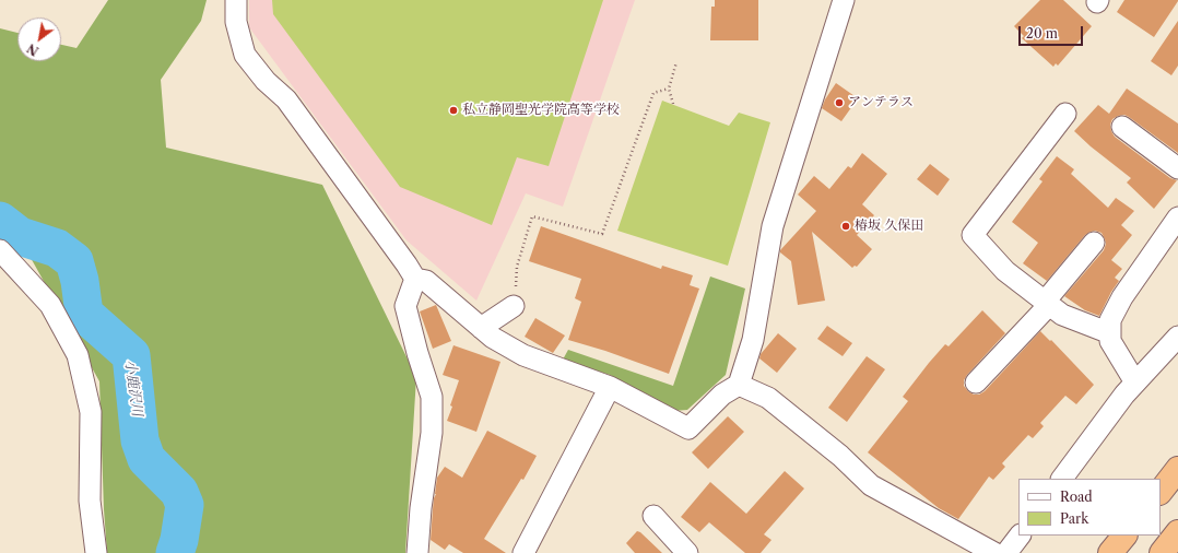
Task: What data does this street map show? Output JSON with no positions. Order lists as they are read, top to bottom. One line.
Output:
{"water":["小鹿沢川"],"places":["アンテラス","私立静岡聖光学院高等学校","椿坂 久保田"],"legend":["Road","Park"],"scale_bar":"20 m","north":"bottom left"}
